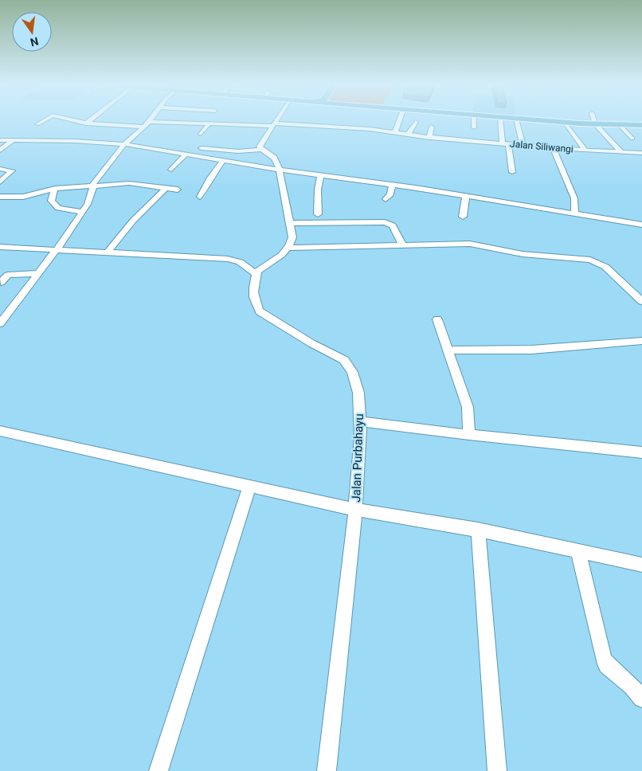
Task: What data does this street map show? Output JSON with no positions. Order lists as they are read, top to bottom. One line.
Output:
{"streets":{"street":["Jalan Siliwangi","Jalan Purbahayu"]},"north":"bottom"}
